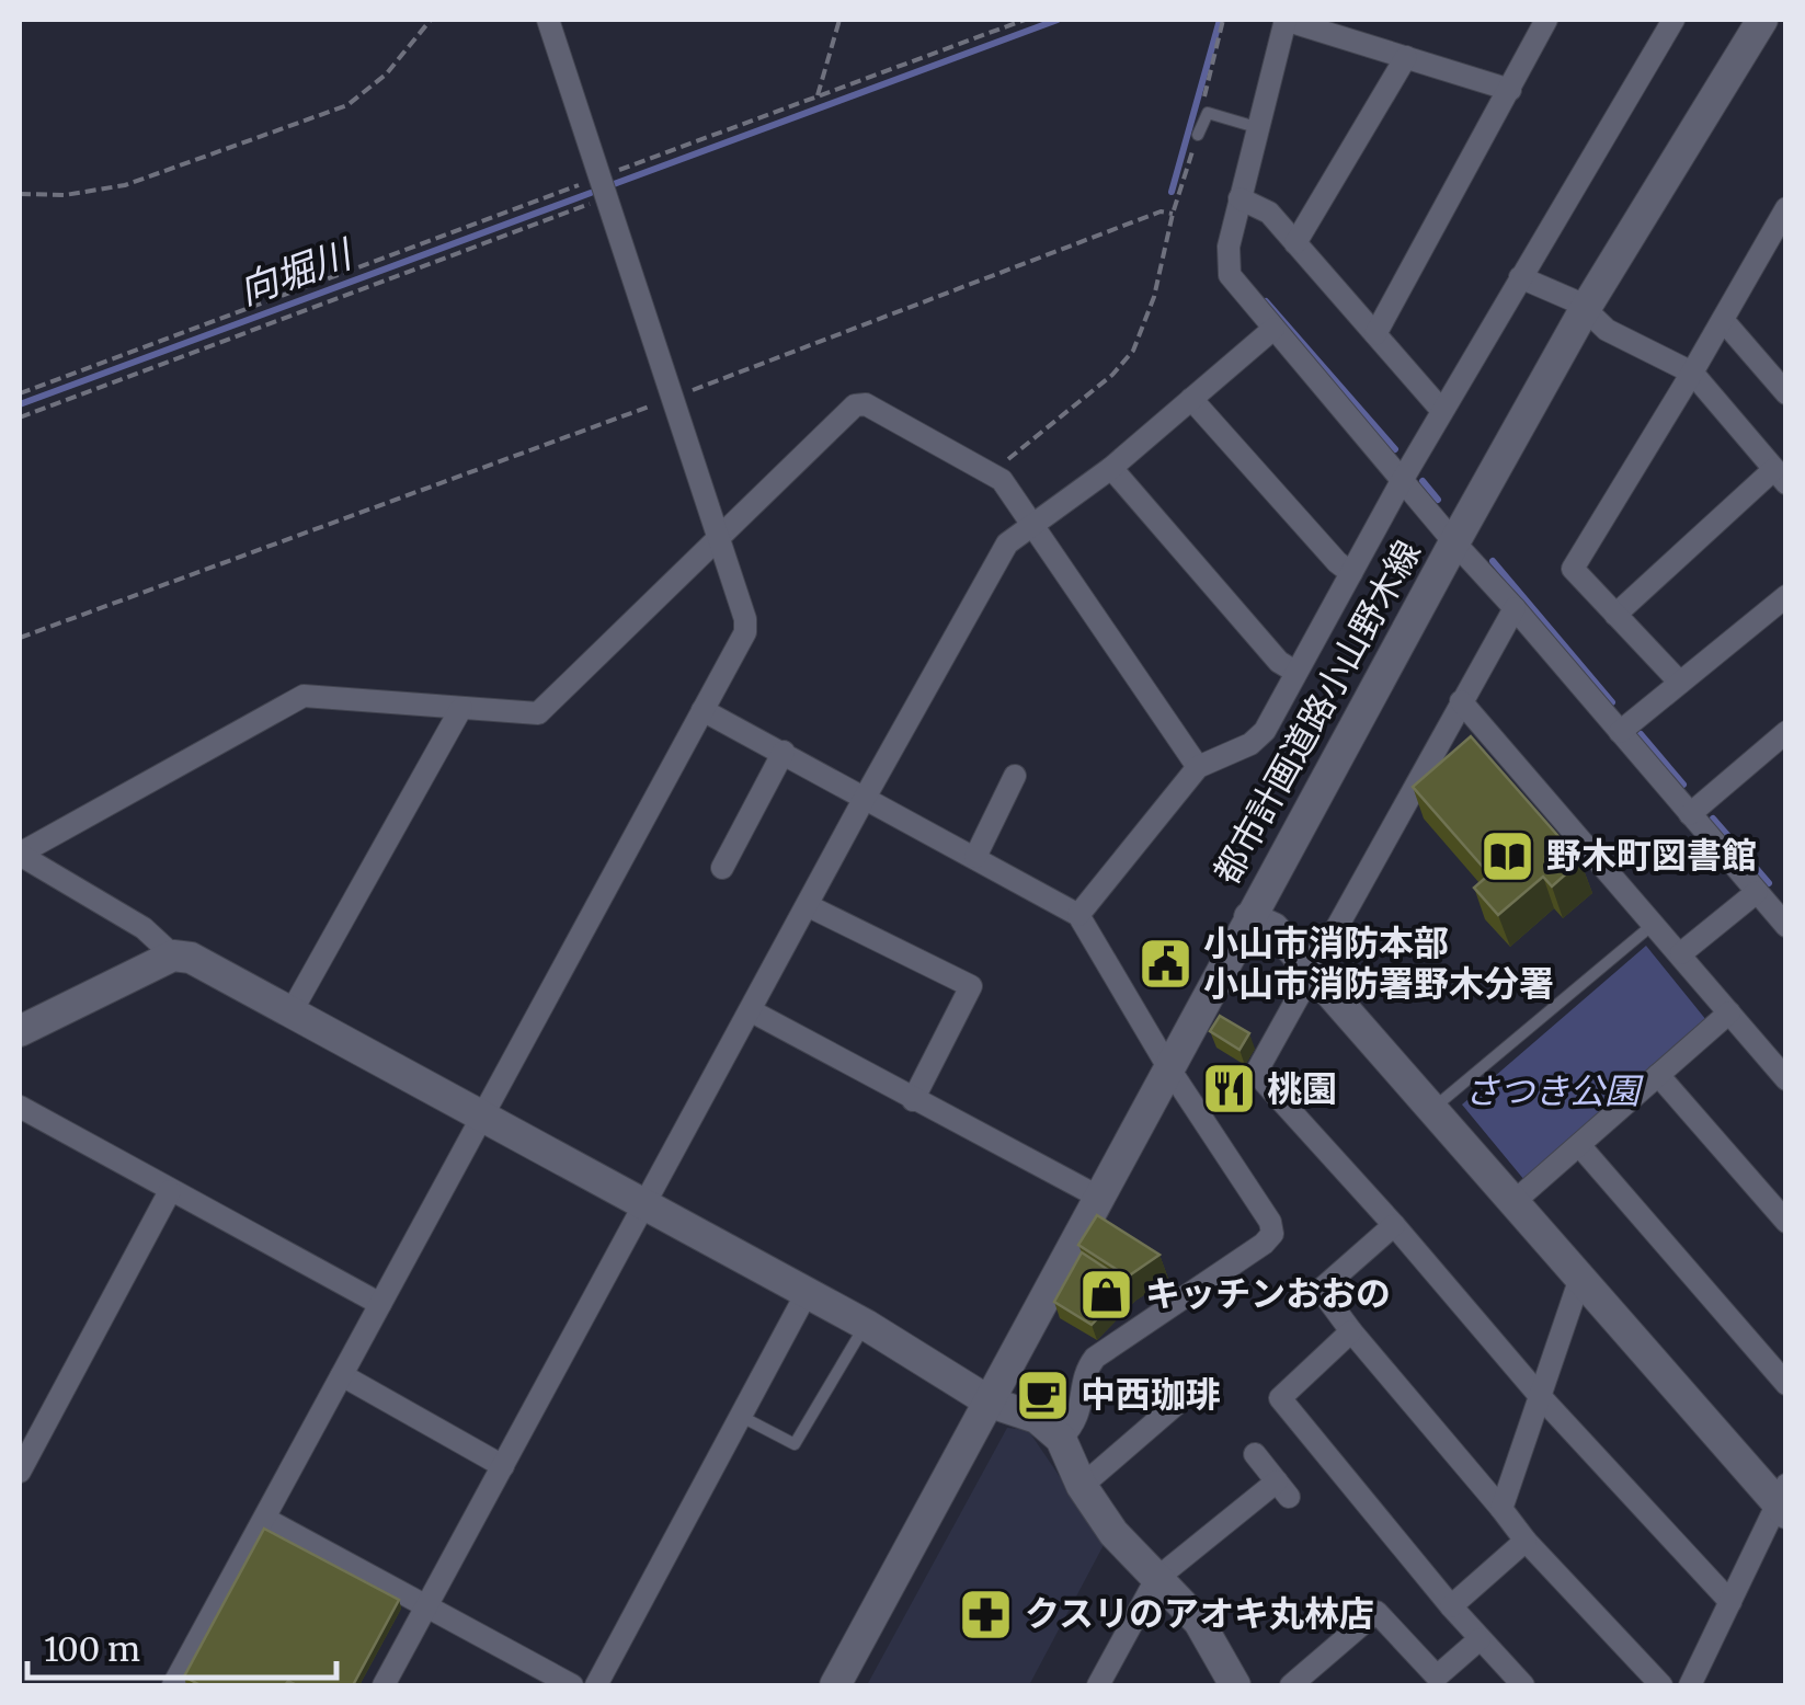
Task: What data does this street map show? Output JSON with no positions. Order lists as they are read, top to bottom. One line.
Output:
{"streets":{"street":["都市計画道路小山野木線"]},"water":["向堀川"],"parks":["さつき公園"],"places":{"library":["野木町図書館"],"public building":["小山市消防本部 小山市消防署野木分署"],"restaurant":["桃園"],"shop":["キッチンおおの"],"cafe":["中西珈琲"],"pharmacy":["クスリのアオキ丸林店"]},"scale_bar":"100 m"}
